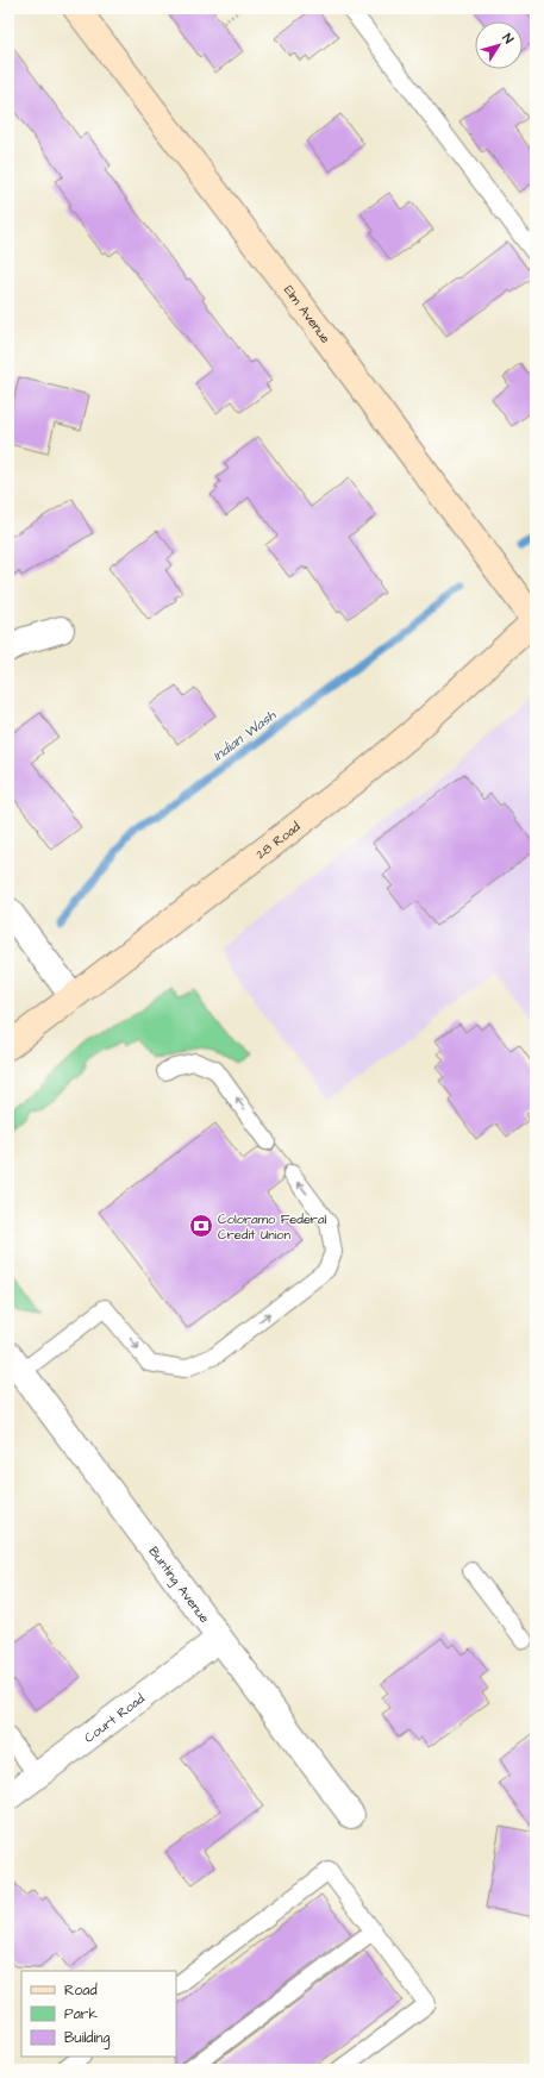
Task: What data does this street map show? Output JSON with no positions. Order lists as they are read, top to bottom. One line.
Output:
{"streets":{"street":["Elm Avenue","28 Road","Bunting Avenue","Court Road"]},"crossings":[["Elm Avenue","28 Road"],["Bunting Avenue","Court Road"]],"water":["Indian Wash"],"places":{"bank":["Coloramo Federal Credit Union"]},"legend":["Road","Park","Building"],"north":"top right"}
